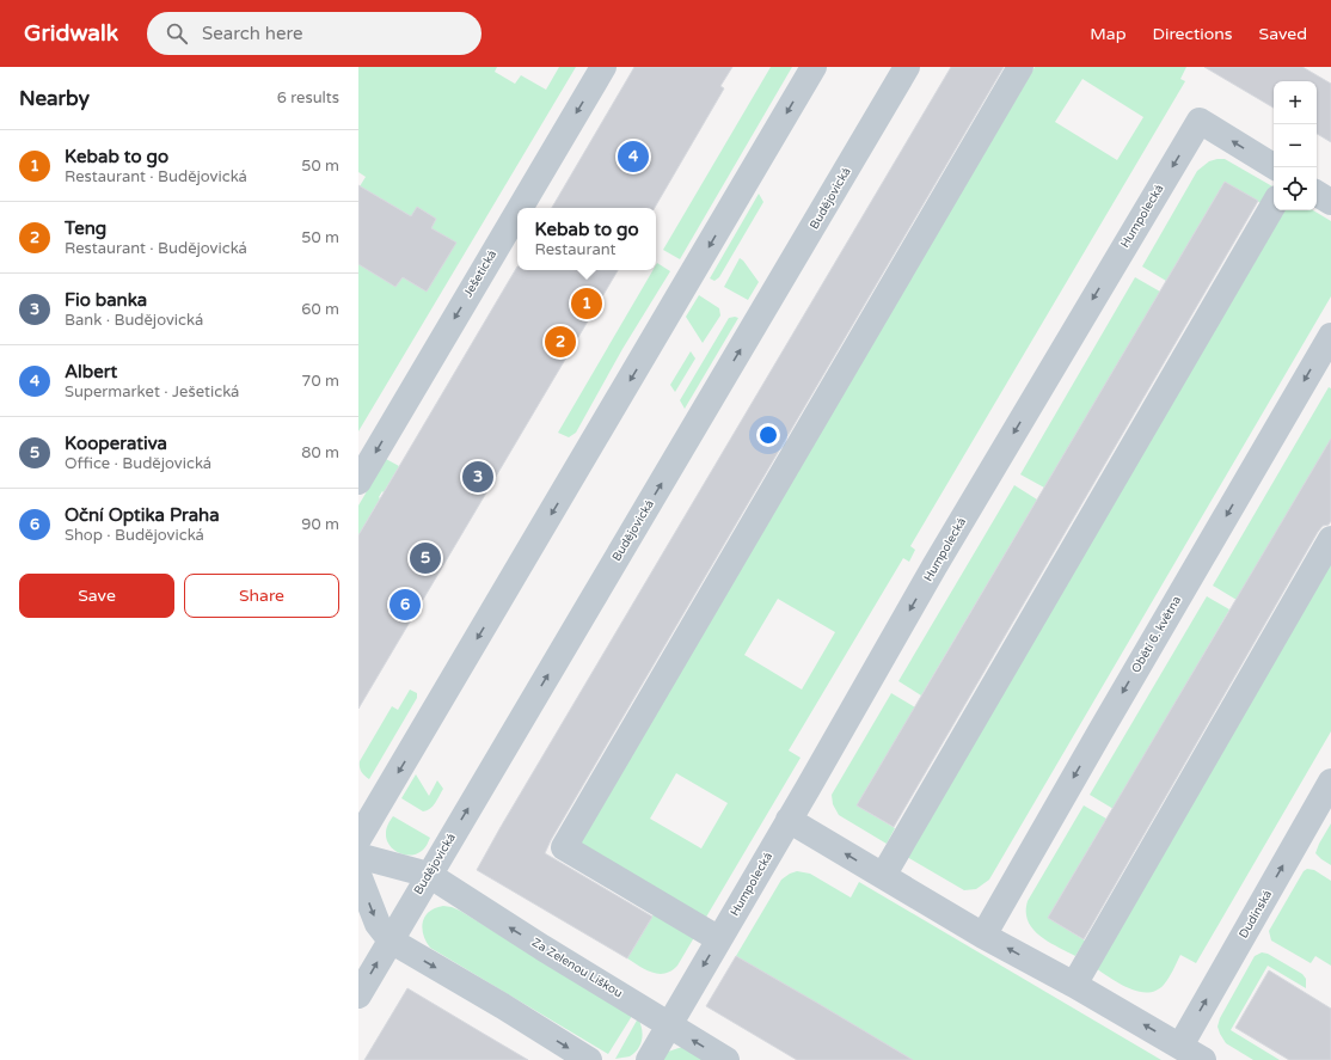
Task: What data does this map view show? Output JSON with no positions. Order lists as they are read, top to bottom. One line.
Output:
{"streets":{"street":["Budějovická","Humpolecká","Ješetická","Obětí 6. května","Dudínská","Za Zelenou Liškou"]},"crossings":[["Budějovická","Za Zelenou Liškou"],["Humpolecká","Za Zelenou Liškou"]],"page":{"header":"Gridwalk","search":"Search here","nav":["Map","Directions","Saved"],"heading":["Nearby","6 results"],"map_buttons":["+","−"],"list":[{"mark":"1","name":"Kebab to go","note":"Restaurant · Budějovická","value":"50 m"},{"mark":"2","name":"Teng","note":"Restaurant · Budějovická","value":"50 m"},{"mark":"3","name":"Fio banka","note":"Bank · Budějovická","value":"60 m"},{"mark":"4","name":"Albert","note":"Supermarket · Ješetická","value":"70 m"},{"mark":"5","name":"Kooperativa","note":"Office · Budějovická","value":"80 m"},{"mark":"6","name":"Oční Optika Praha","note":"Shop · Budějovická","value":"90 m"}],"pins":["4","1","2","3","5","6"],"popup":["Kebab to go","Restaurant"],"buttons":["Save","Share"]}}
